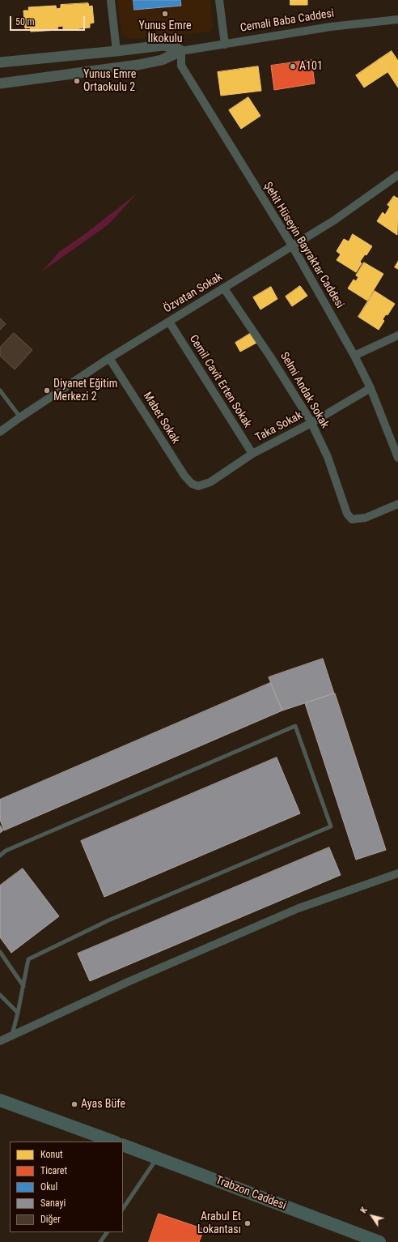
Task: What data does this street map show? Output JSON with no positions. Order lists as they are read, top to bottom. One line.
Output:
{"streets":{"main road":["Trabzon Caddesi"],"street":["Cemali Baba Caddesi","Şehit Hüseyin Bayraktar Caddesi","Özvatan Sokak","Cemil Cavit Erten Sokak","Selmi Andak Sokak","Mabet Sokak","Taka Sokak"]},"crossings":[["Cemali Baba Caddesi","Şehit Hüseyin Bayraktar Caddesi"],["Şehit Hüseyin Bayraktar Caddesi","Özvatan Sokak"],["Şehit Hüseyin Bayraktar Caddesi","Taka Sokak"],["Özvatan Sokak","Cemil Cavit Erten Sokak"],["Özvatan Sokak","Selmi Andak Sokak"],["Özvatan Sokak","Mabet Sokak"],["Cemil Cavit Erten Sokak","Taka Sokak"],["Selmi Andak Sokak","Taka Sokak"],["Mabet Sokak","Taka Sokak"]],"places":["Yunus Emre İlkokulu","A101","Yunus Emre Ortaokulu 2","Diyanet Eğitim Merkezi 2","Ayas Büfe","Arabul Et Lokantası"],"legend":["Konut","Ticaret","Okul","Sanayi","Diğer"],"scale_bar":"50 m","north":"top left"}
